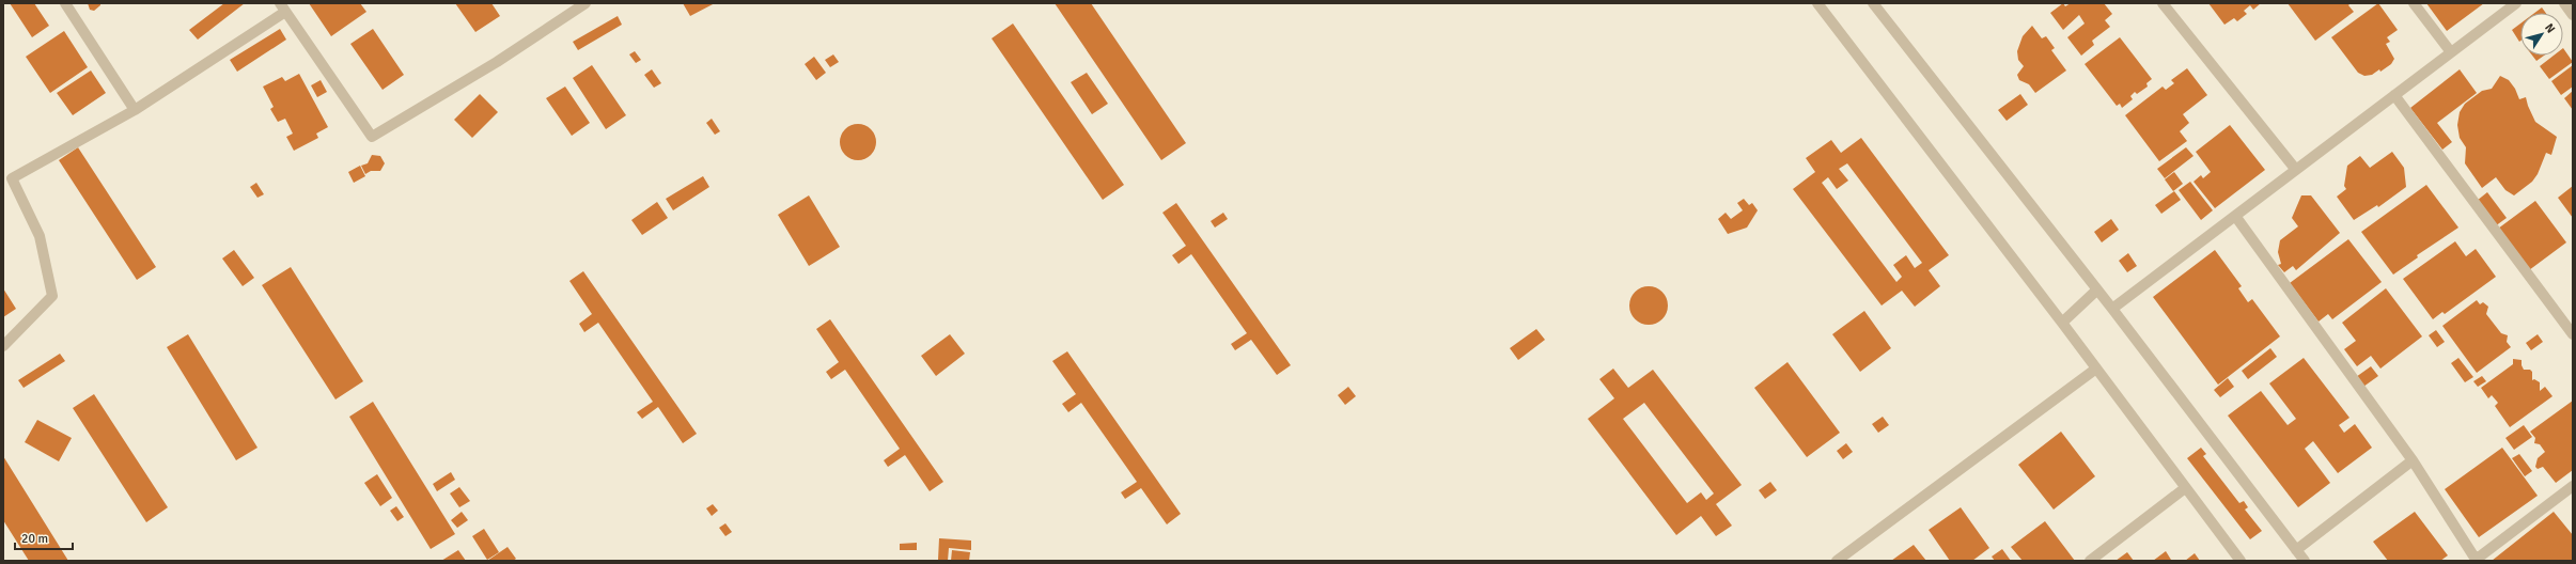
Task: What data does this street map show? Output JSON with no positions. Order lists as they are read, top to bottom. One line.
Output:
{"scale_bar":"20 m","north":"top right"}
